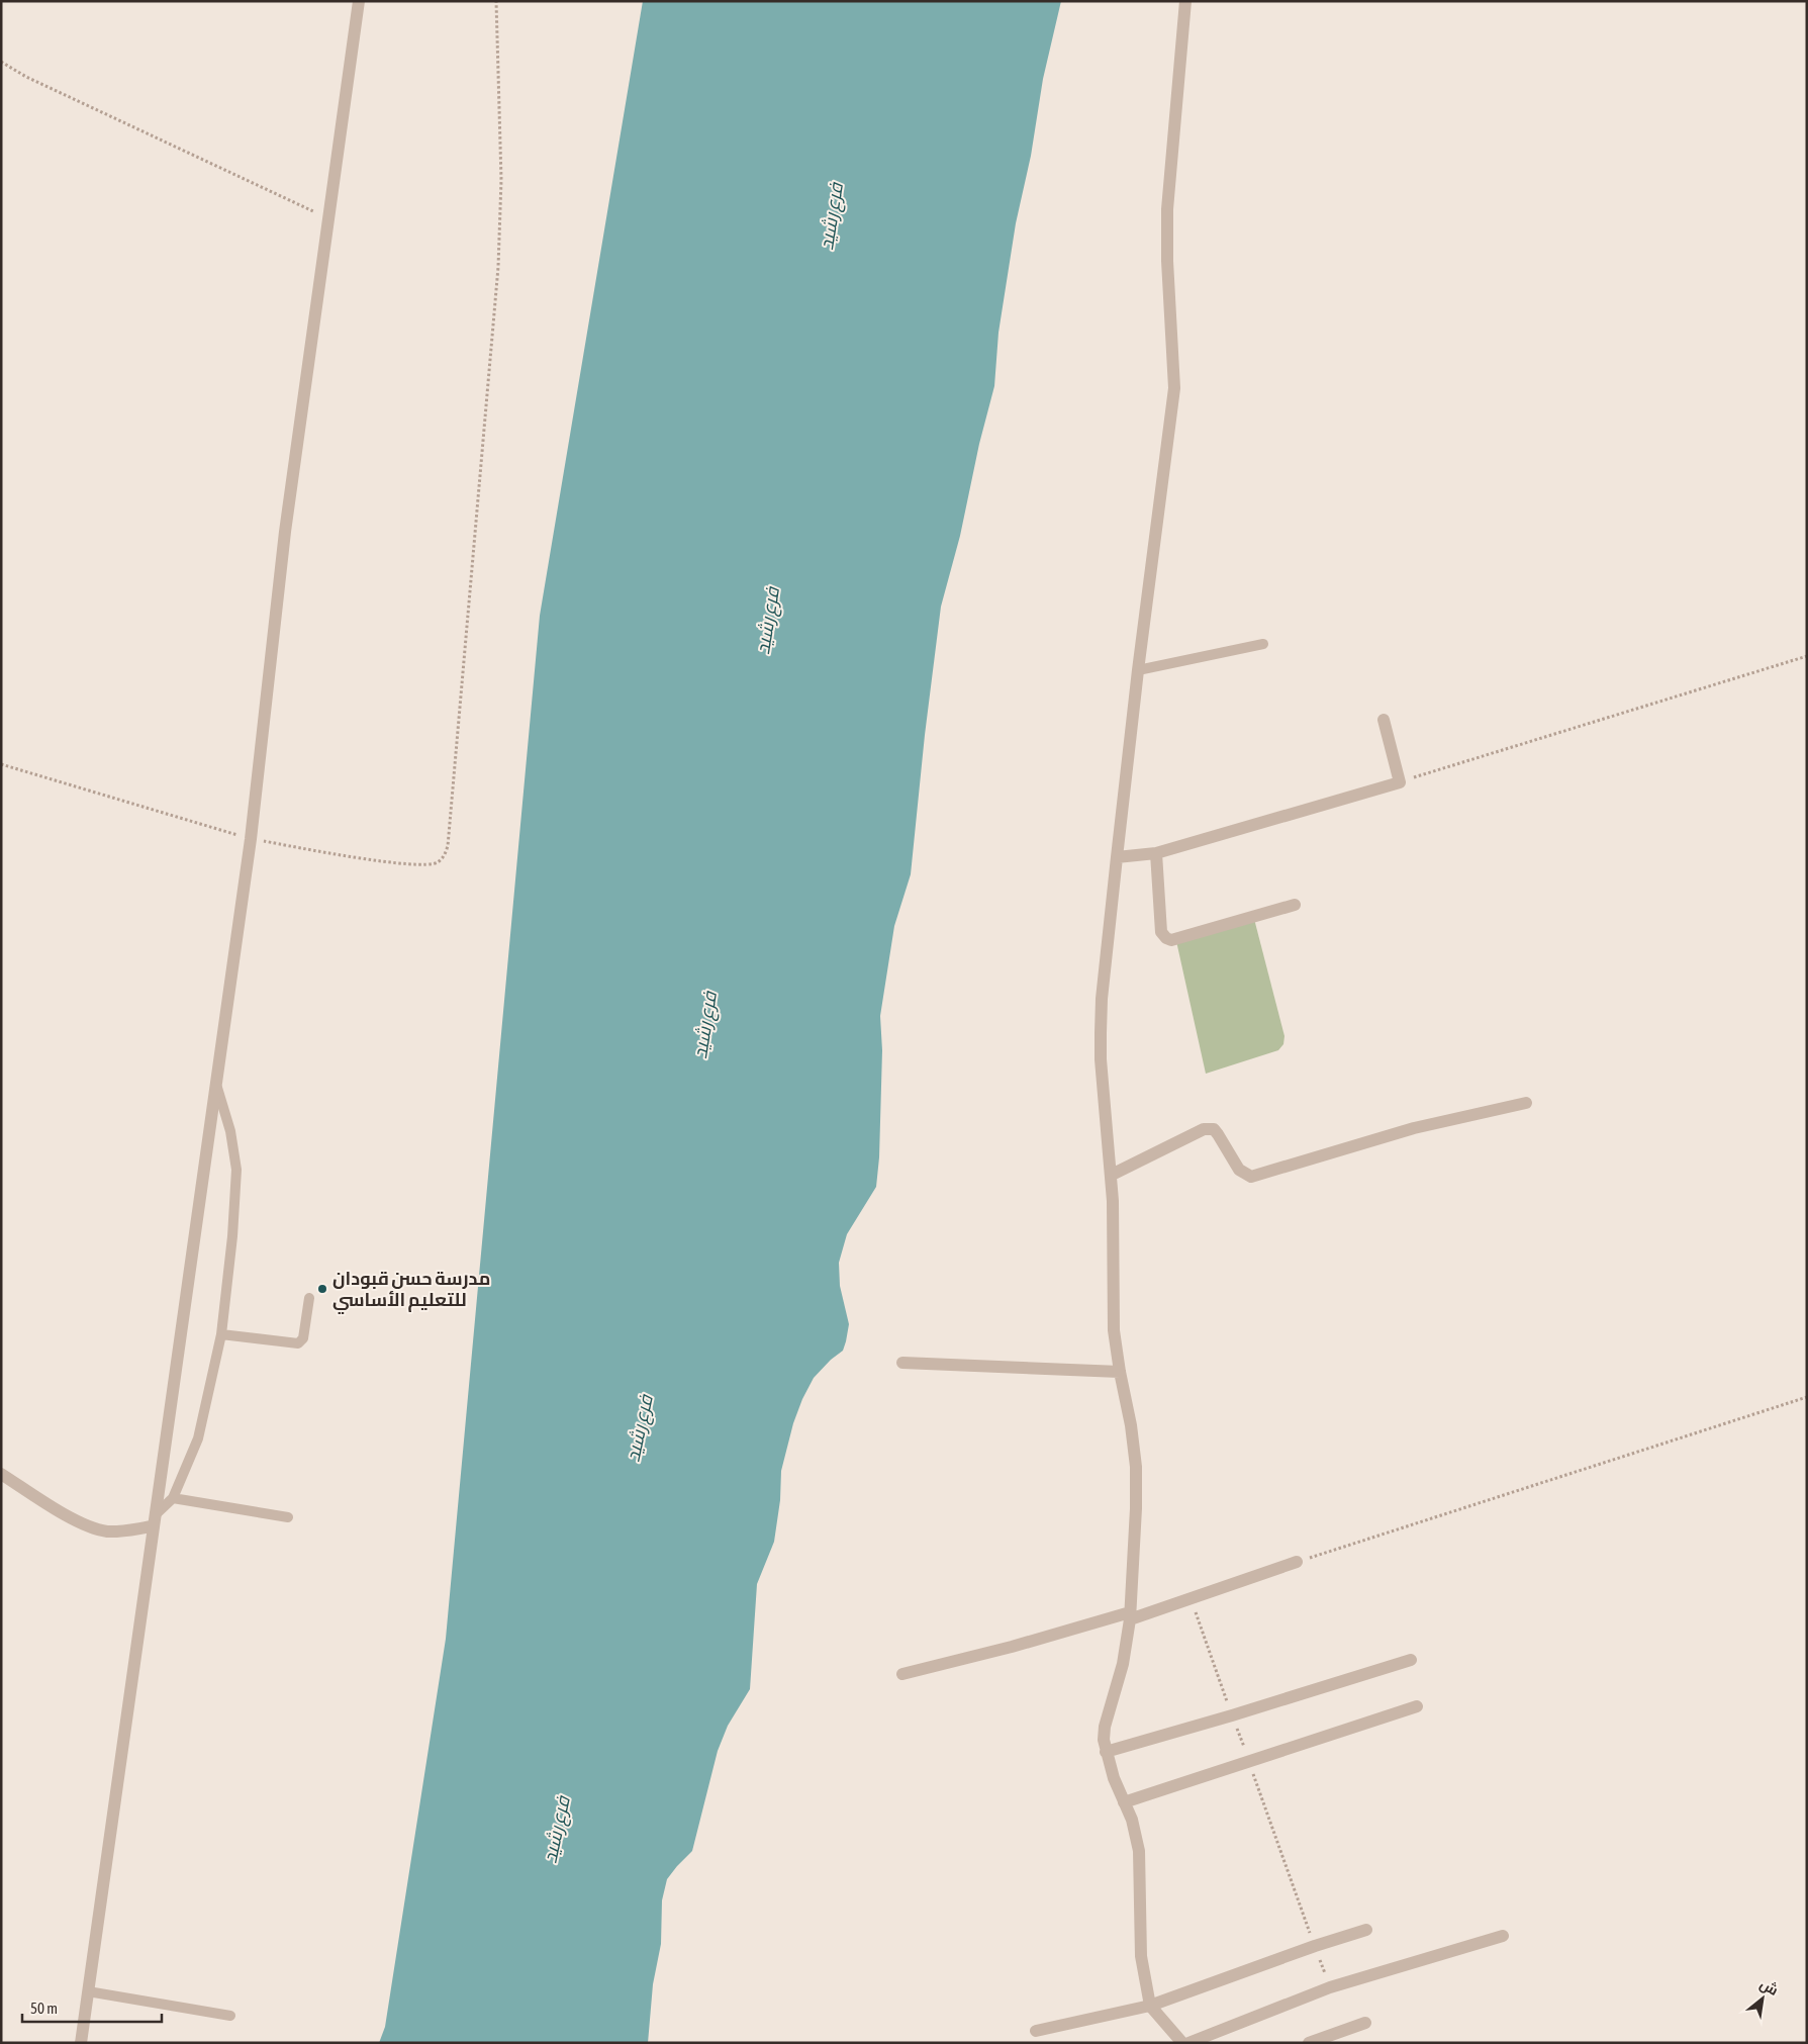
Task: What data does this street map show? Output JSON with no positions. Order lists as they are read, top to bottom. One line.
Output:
{"water":["فرع رشيد"],"places":["مدرسة حسن قبودان للتعليم الأساسي"],"scale_bar":"50 m","north":"top right"}
